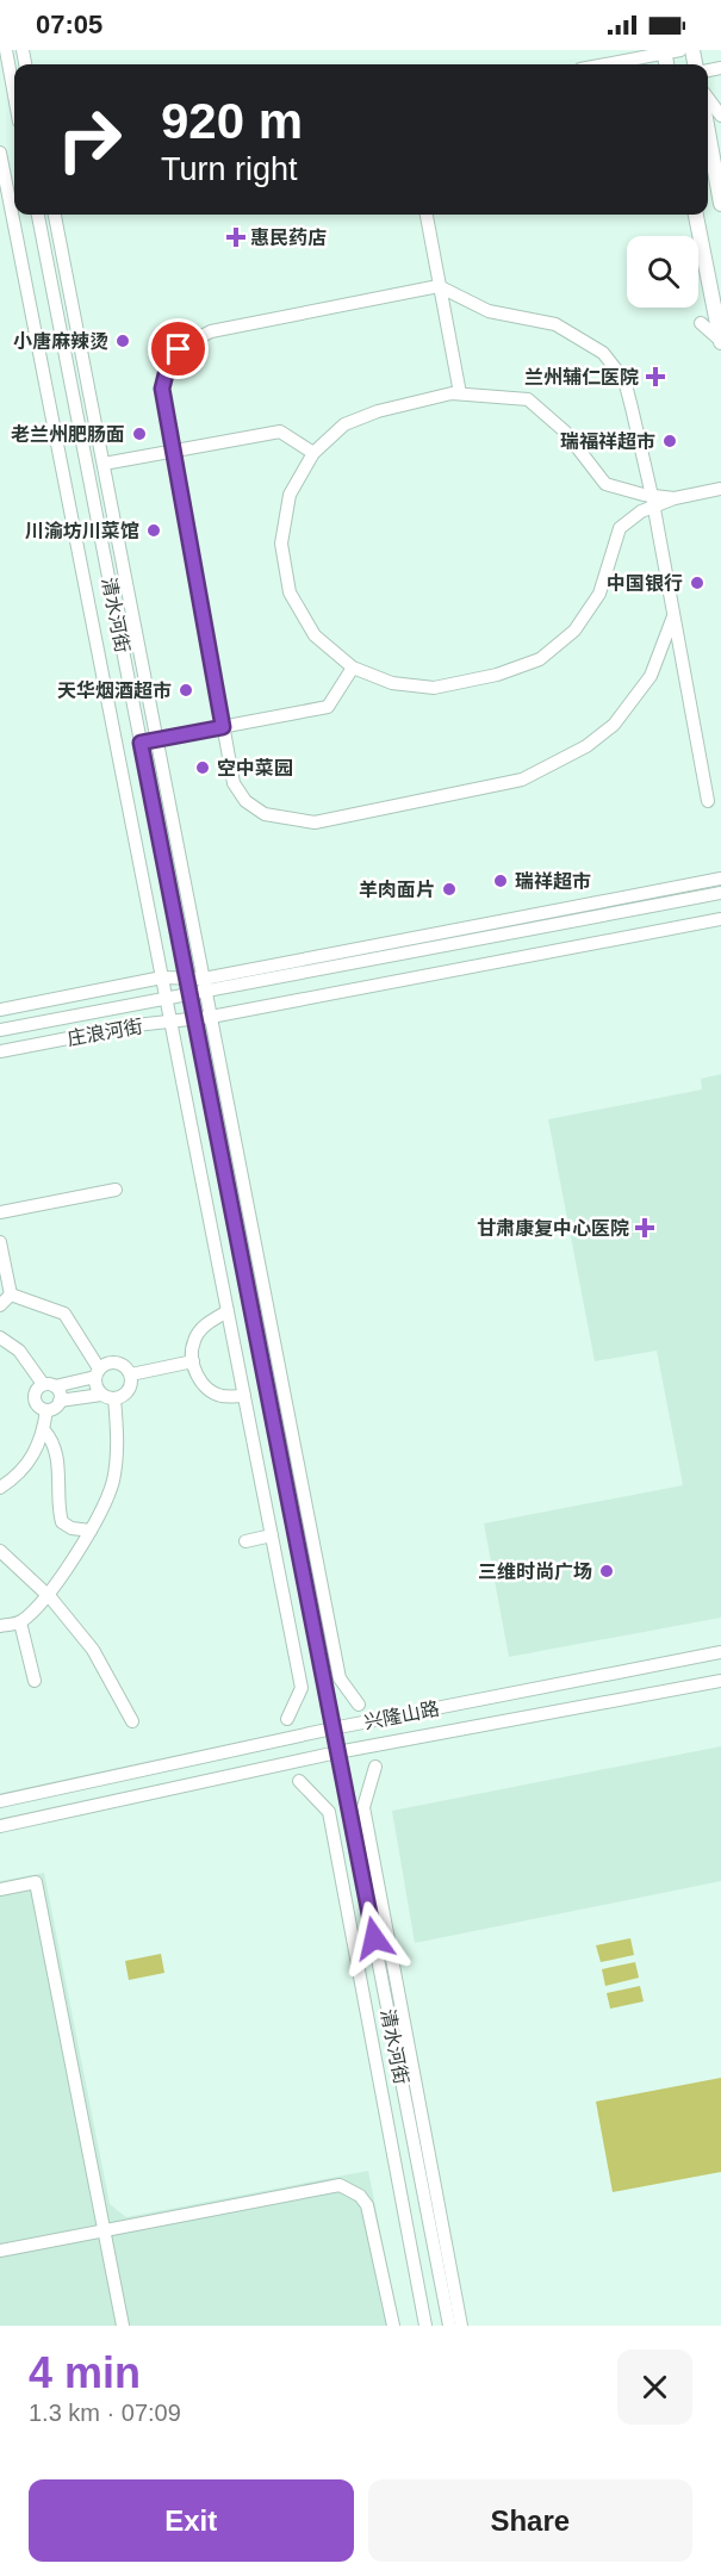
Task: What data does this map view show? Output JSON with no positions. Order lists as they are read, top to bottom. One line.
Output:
{"streets":{"street":["清水河街","庄浪河街","兴隆山路"]},"crossings":[["清水河街","庄浪河街"],["清水河街","兴隆山路"]],"places":{"health":["惠民药店","兰州辅仁医院","甘肃康复中心医院"],"other":["小唐麻辣烫","老兰州肥肠面","瑞福祥超市","川渝坊川菜馆","中国银行","天华烟酒超市","空中菜园","瑞祥超市","羊肉面片","三维时尚广场"]},"page":{"status":"07:05","turn":["920 m","Turn right"],"heading":["4 min","1.3 km · 07:09"],"buttons":["Exit","Share"]}}
